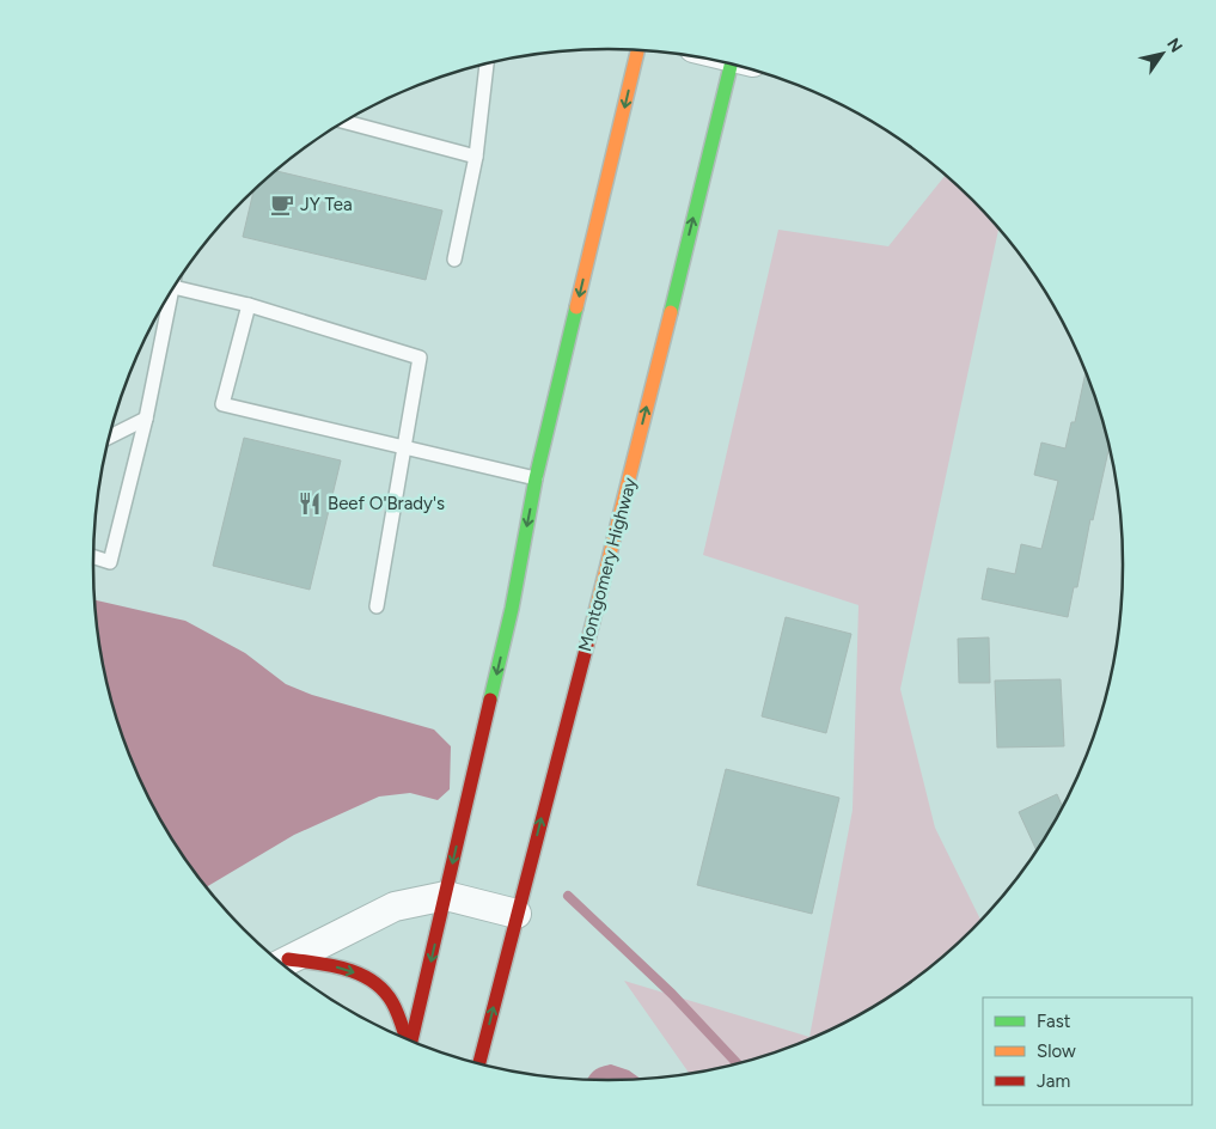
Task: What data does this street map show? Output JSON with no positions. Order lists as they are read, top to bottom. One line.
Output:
{"streets":{"main road":["Montgomery Highway"]},"places":{"cafe":["JY Tea"],"restaurant":["Beef O'Brady's"]},"legend":["Fast","Slow","Jam"],"north":"top right"}
